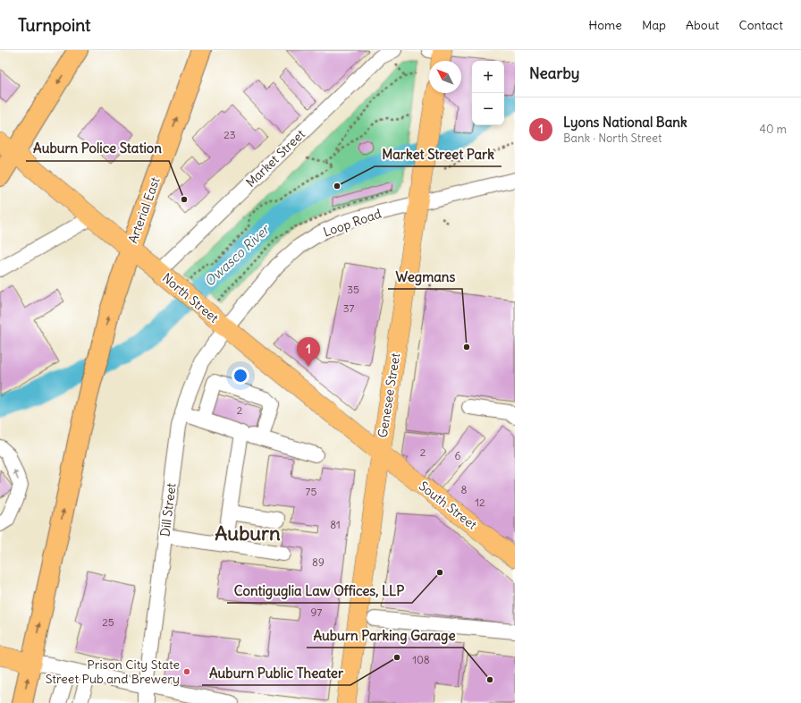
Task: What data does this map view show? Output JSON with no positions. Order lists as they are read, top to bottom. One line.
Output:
{"streets":{"highway":["Arterial East"],"main road":["North Street","Genesee Street","South Street"],"street":["Market Street","Loop Road","Dill Street"]},"crossings":[["Market Street","North Street"],["Arterial East","North Street"],["Loop Road","North Street"],["Loop Road","Genesee Street"],["Loop Road","Dill Street"],["North Street","Genesee Street"],["North Street","South Street"],["North Street","Dill Street"],["Genesee Street","South Street"]],"one_way":["Arterial East"],"districts":["Auburn"],"water":["Owasco River"],"places":["Market Street Park","Auburn Police Station","Wegmans","Contiguglia Law Offices, LLP","Auburn Public Theater","Prison City State Street Pub and Brewery","Auburn Parking Garage"],"house_numbers":["23","35","37","2","2","6","8","75","12","81","89","97","25","108"],"north":"top left","page":{"header":"Turnpoint","nav":["Home","Map","About","Contact"],"heading":"Nearby","map_buttons":["+","−"],"list":[{"mark":"1","name":"Lyons National Bank","note":"Bank · North Street","value":"40 m"}],"pins":"1"}}
